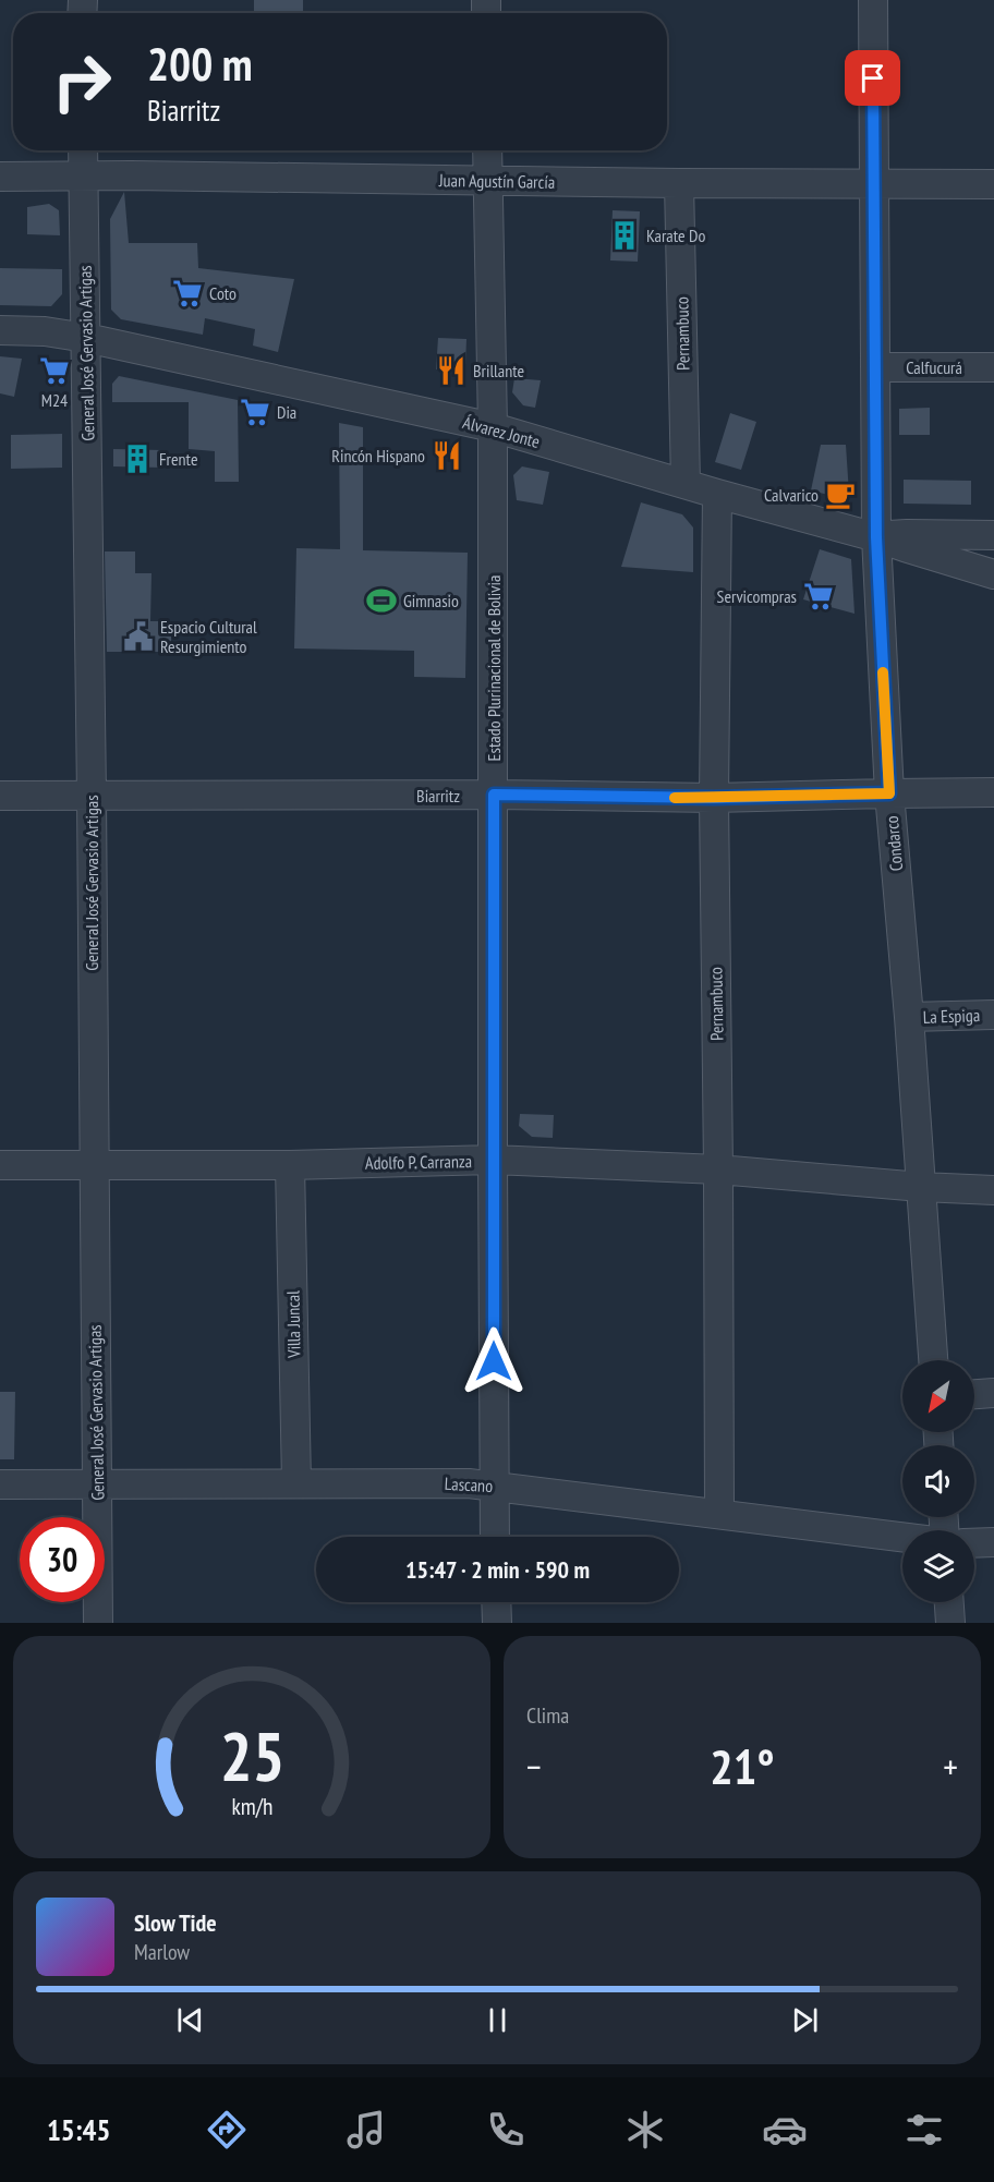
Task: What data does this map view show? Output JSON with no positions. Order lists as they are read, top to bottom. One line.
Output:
{"streets":{"street":["Juan Agustín García","Pernambuco","General José Gervasio Artigas","Calfucurá","Álvarez Jonte","Estado Plurinacional de Bolivia","Biarritz","Condarco","La Espiga","Adolfo P. Carranza","Villa Juncal","Lascano"]},"crossings":[["Juan Agustín García","Pernambuco"],["Juan Agustín García","General José Gervasio Artigas"],["Juan Agustín García","Estado Plurinacional de Bolivia"],["Juan Agustín García","Condarco"],["Pernambuco","Álvarez Jonte"],["Pernambuco","Biarritz"],["Pernambuco","Adolfo P. Carranza"],["Pernambuco","Lascano"],["General José Gervasio Artigas","Álvarez Jonte"],["General José Gervasio Artigas","Biarritz"],["General José Gervasio Artigas","Adolfo P. Carranza"],["General José Gervasio Artigas","Lascano"],["Calfucurá","Condarco"],["Álvarez Jonte","Estado Plurinacional de Bolivia"],["Álvarez Jonte","Condarco"],["Estado Plurinacional de Bolivia","Biarritz"],["Estado Plurinacional de Bolivia","Adolfo P. Carranza"],["Estado Plurinacional de Bolivia","Lascano"],["Biarritz","Condarco"],["Condarco","La Espiga"],["Condarco","Adolfo P. Carranza"],["Adolfo P. Carranza","Villa Juncal"],["Villa Juncal","Lascano"]],"places":{"building":["Karate Do","Frente"],"supermarket":["Coto","M24","Dia","Servicompras"],"restaurant":["Brillante","Rincón Hispano"],"cafe":["Calvarico"],"sports":["Gimnasio"],"public building":["Espacio Cultural Resurgimiento"]},"north":"bottom left","page":{"turn":["200 m","Biarritz"],"limit":"30","trip":"15:47 · 2 min · 590 m","tile":"Clima","heat":["−","21°","+"],"song":["Slow Tide","Marlow"],"tabs":"15:45","gauge":["25","km/h"]}}
